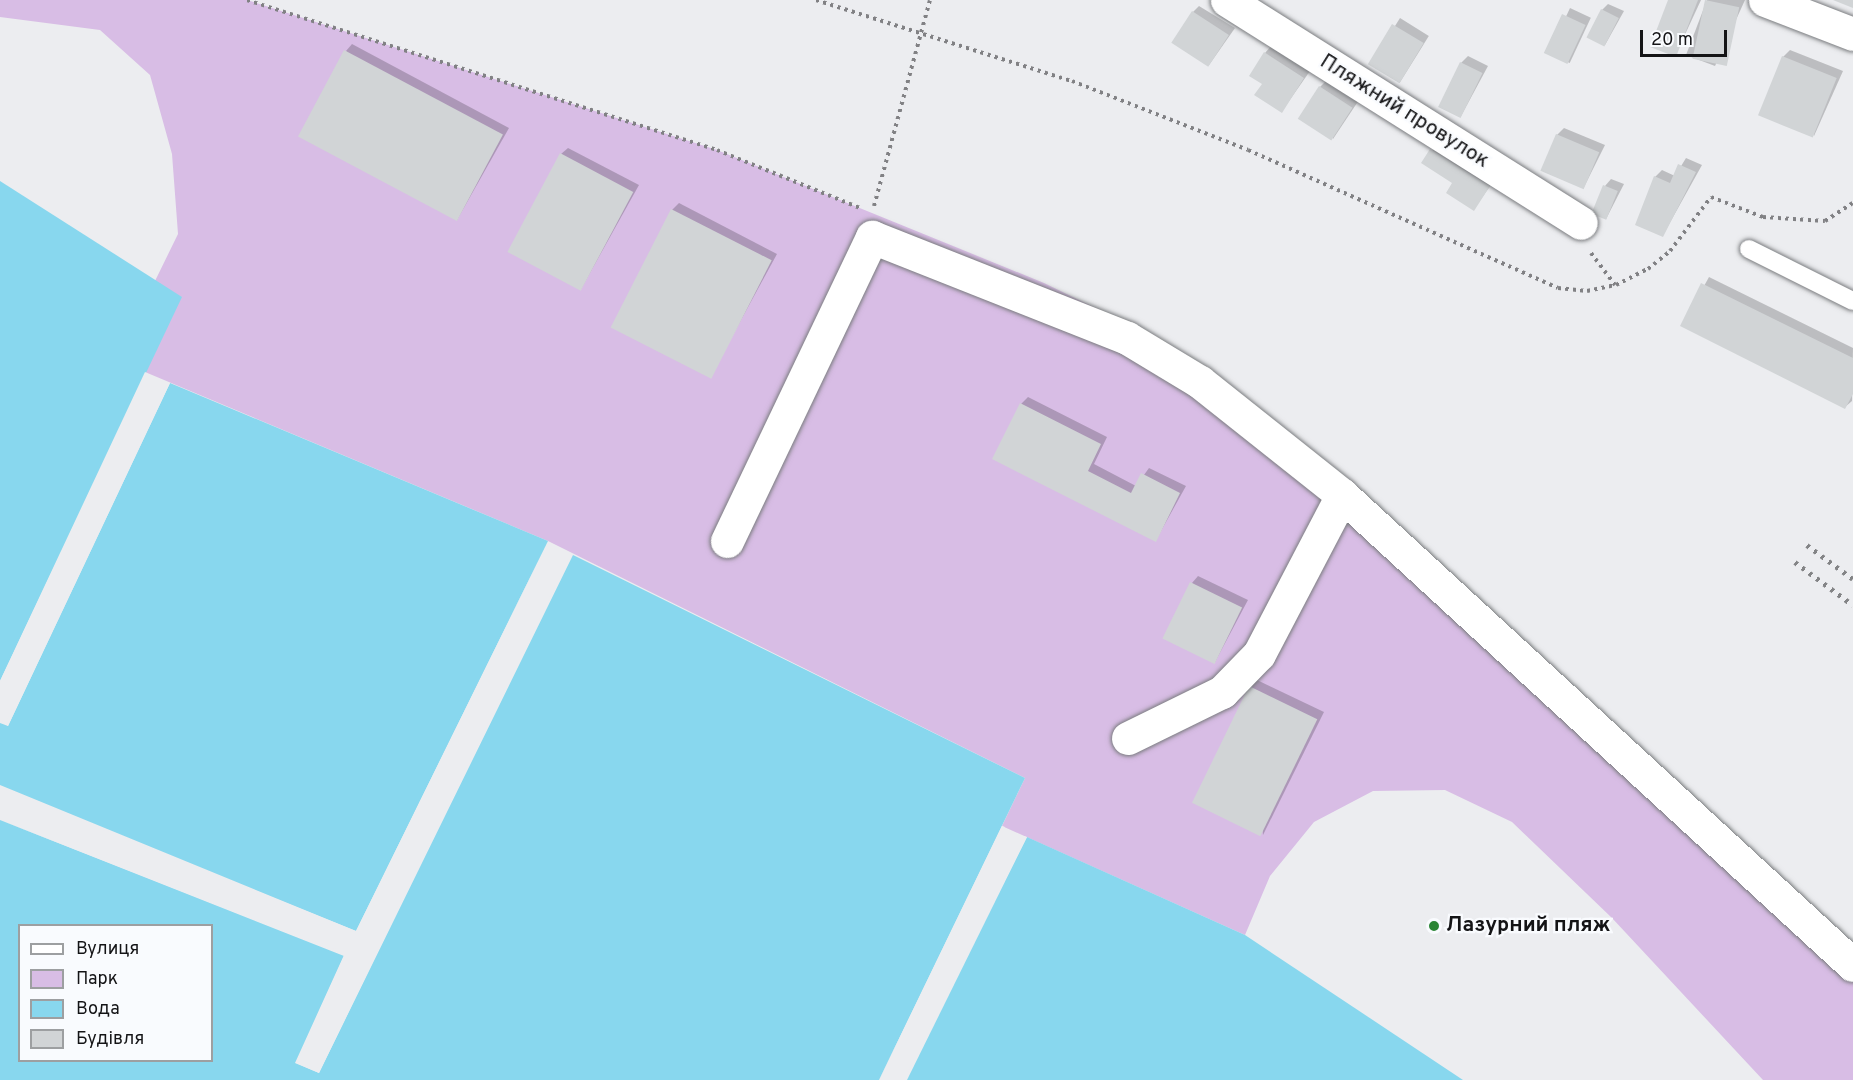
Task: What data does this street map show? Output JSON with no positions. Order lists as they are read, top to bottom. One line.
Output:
{"streets":{"street":["Пляжний провулок"]},"places":["Лазурний пляж"],"legend":["Вулиця","Парк","Вода","Будівля"],"scale_bar":"20 m"}
